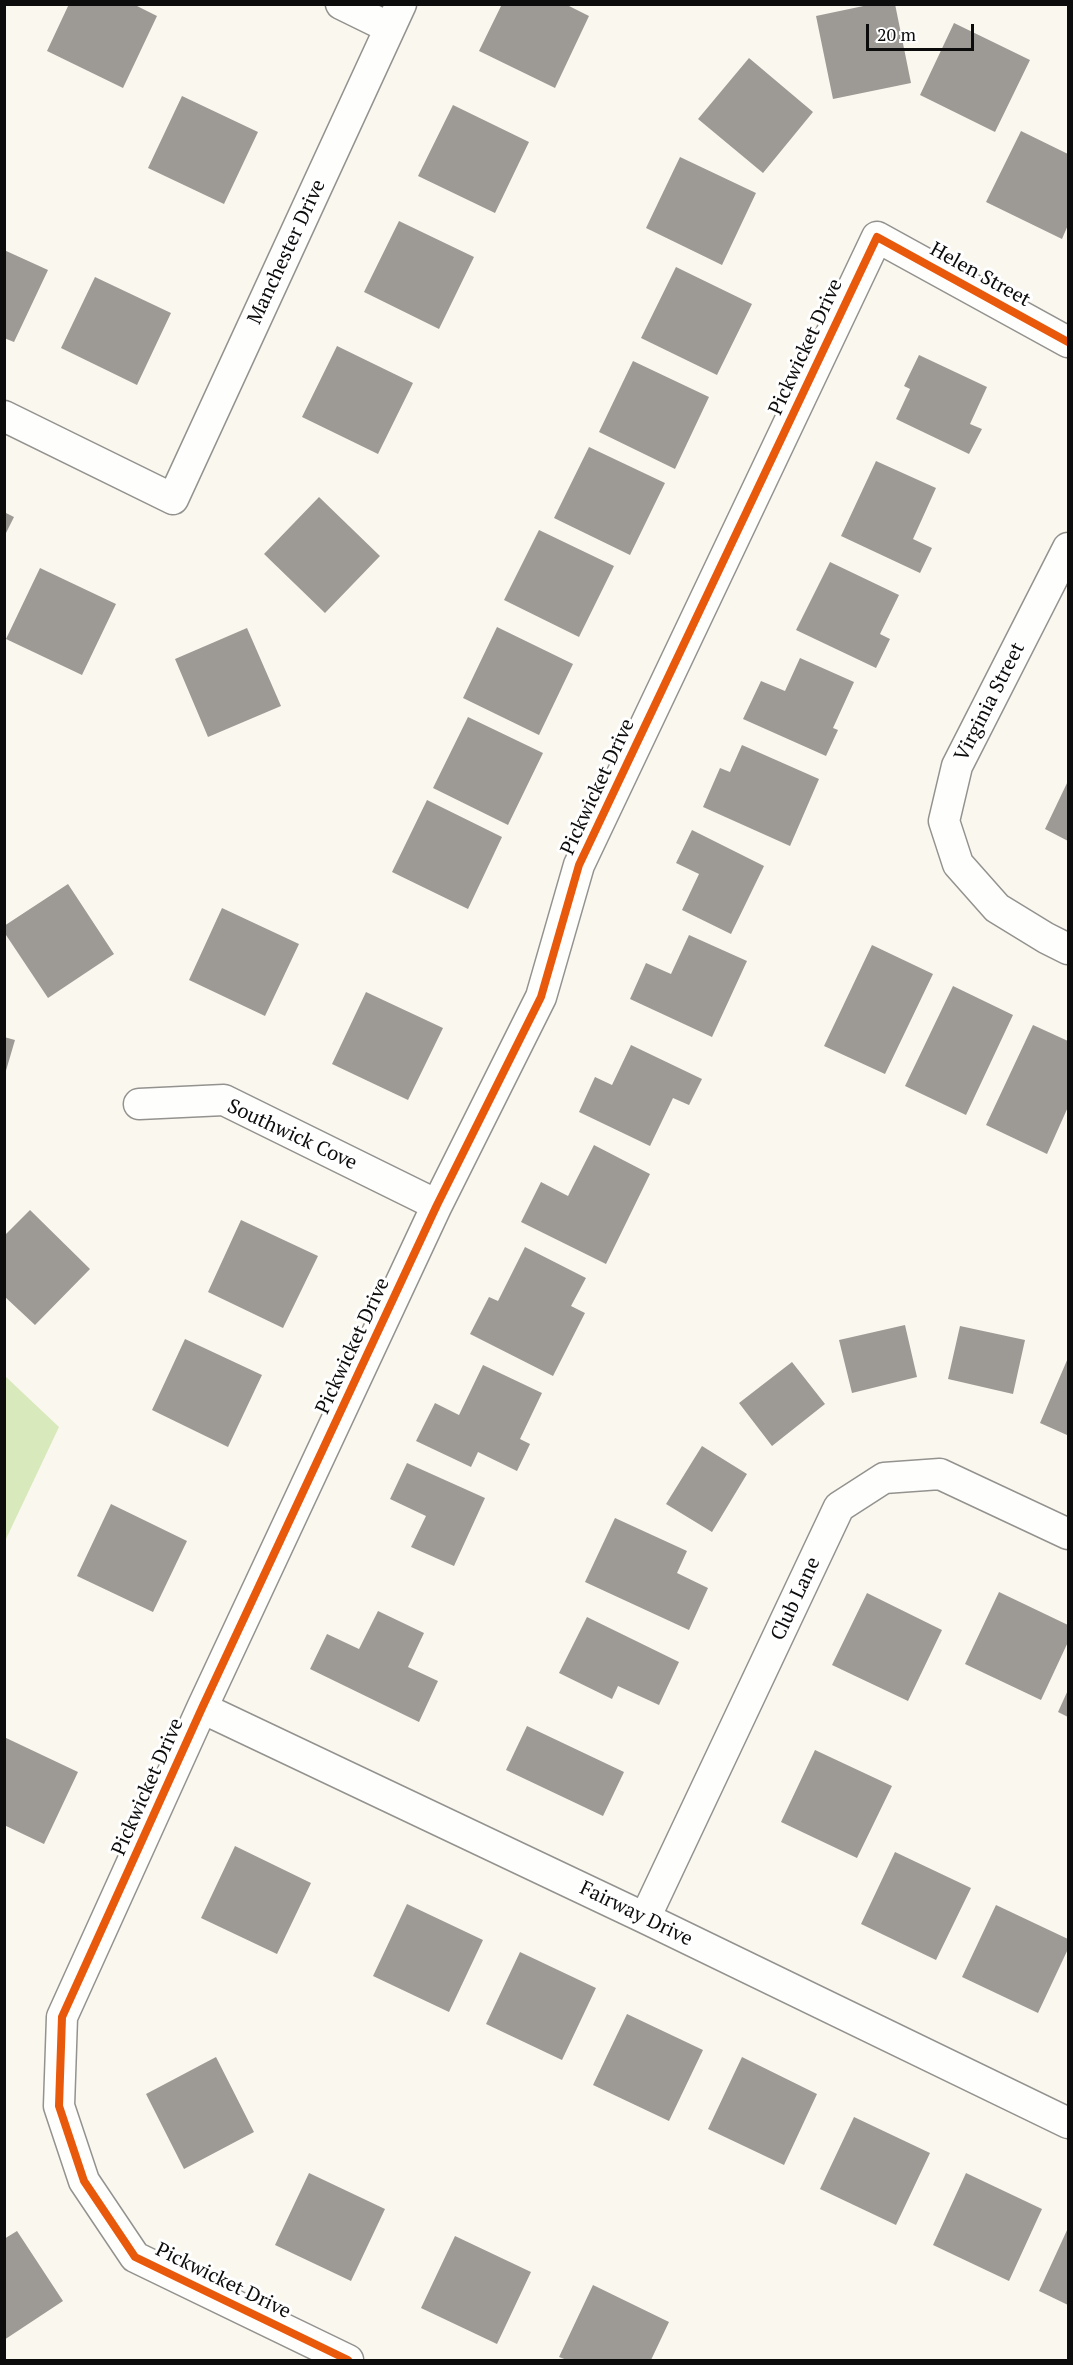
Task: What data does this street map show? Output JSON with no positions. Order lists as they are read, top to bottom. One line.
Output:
{"streets":{"street":["Manchester Drive","Helen Street","Pickwicket Drive","Virginia Street","Southwick Cove","Club Lane","Fairway Drive"]},"crossings":[["Helen Street","Pickwicket Drive"],["Pickwicket Drive","Southwick Cove"],["Pickwicket Drive","Fairway Drive"],["Club Lane","Fairway Drive"]],"scale_bar":"20 m"}
